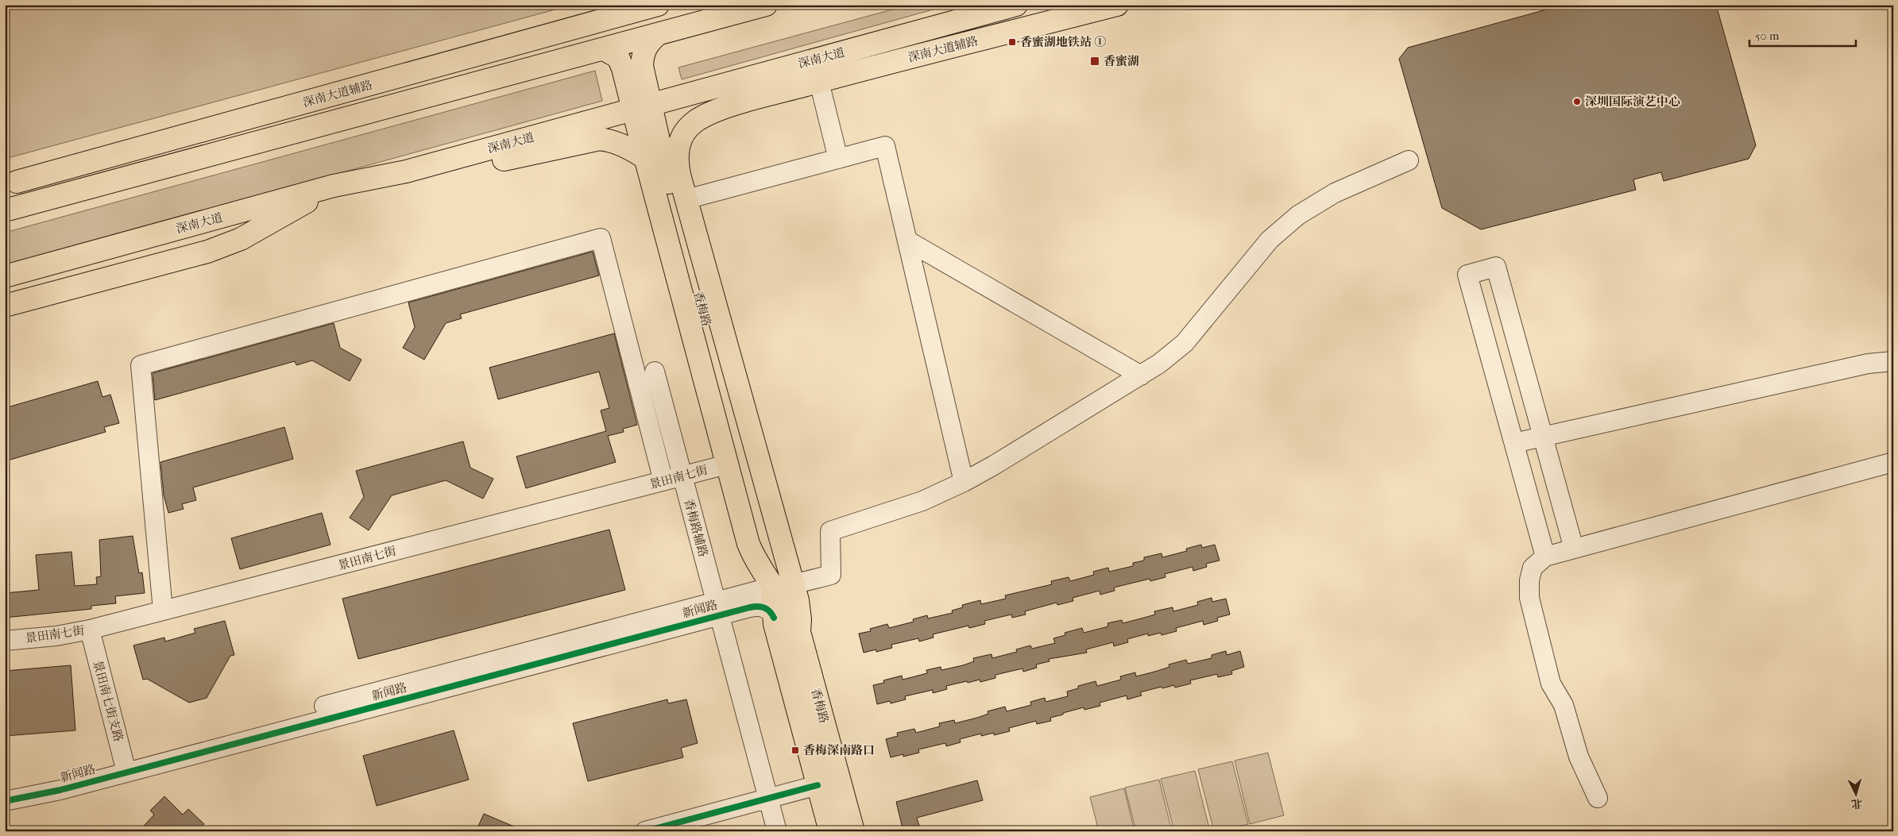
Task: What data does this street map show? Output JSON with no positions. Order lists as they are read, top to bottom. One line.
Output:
{"streets":{"main road":["深南大道辅路","深南大道","香梅路"],"street":["景田南七街","香梅路辅路","新闻路","景田南七街支路"]},"crossings":[["深南大道","香梅路"],["香梅路","景田南七街"],["香梅路","新闻路"],["景田南七街","香梅路辅路"],["景田南七街","景田南七街支路"],["香梅路辅路","新闻路"],["新闻路","景田南七街支路"]],"places":{"transit":["香蜜湖地铁站 ①","香蜜湖","香梅深南路口"],"other":["深圳国际演艺中心"]},"scale_bar":"50 m","north":"bottom"}
